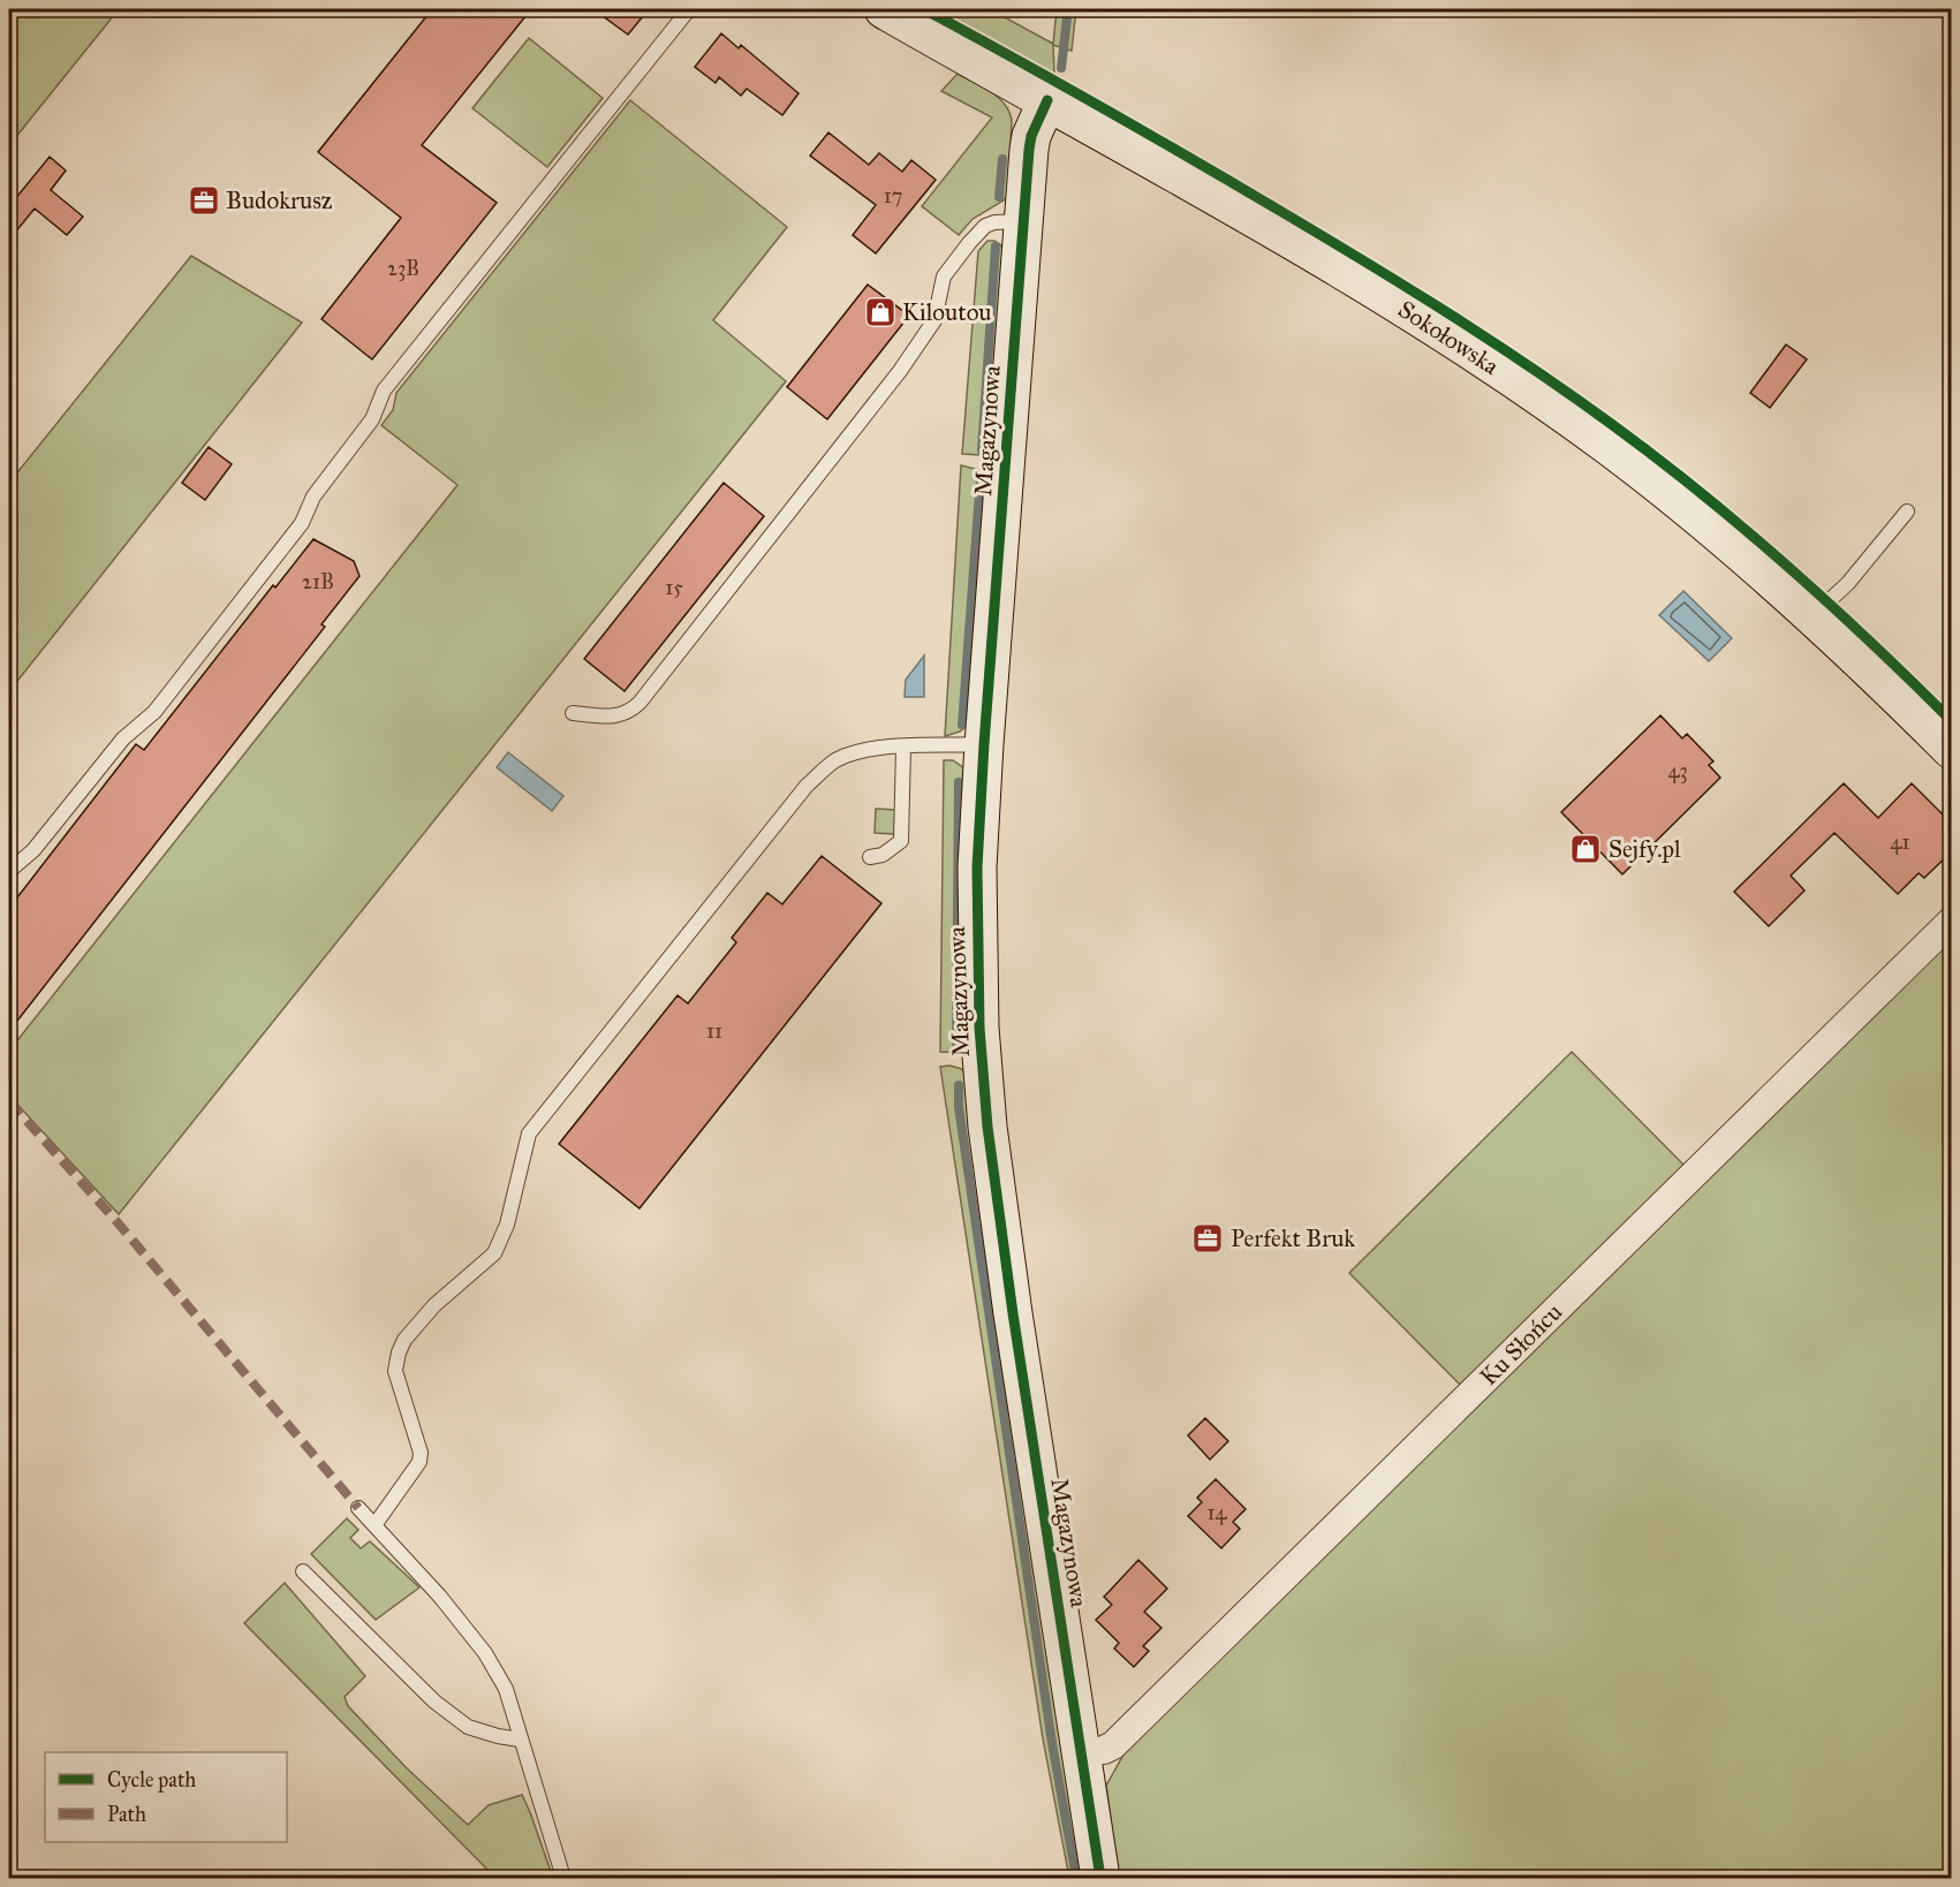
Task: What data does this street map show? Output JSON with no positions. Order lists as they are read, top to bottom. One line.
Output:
{"streets":{"street":["Sokołowska","Magazynowa","Ku Słońcu"]},"crossings":[["Sokołowska","Magazynowa"],["Magazynowa","Ku Słońcu"]],"places":{"office":["Budokrusz","Perfekt Bruk"],"shop":["Kiloutou","Sejfy.pl"]},"house_numbers":["17","23B","21B","15","43","41","11","14"],"legend":["Cycle path","Path"]}
